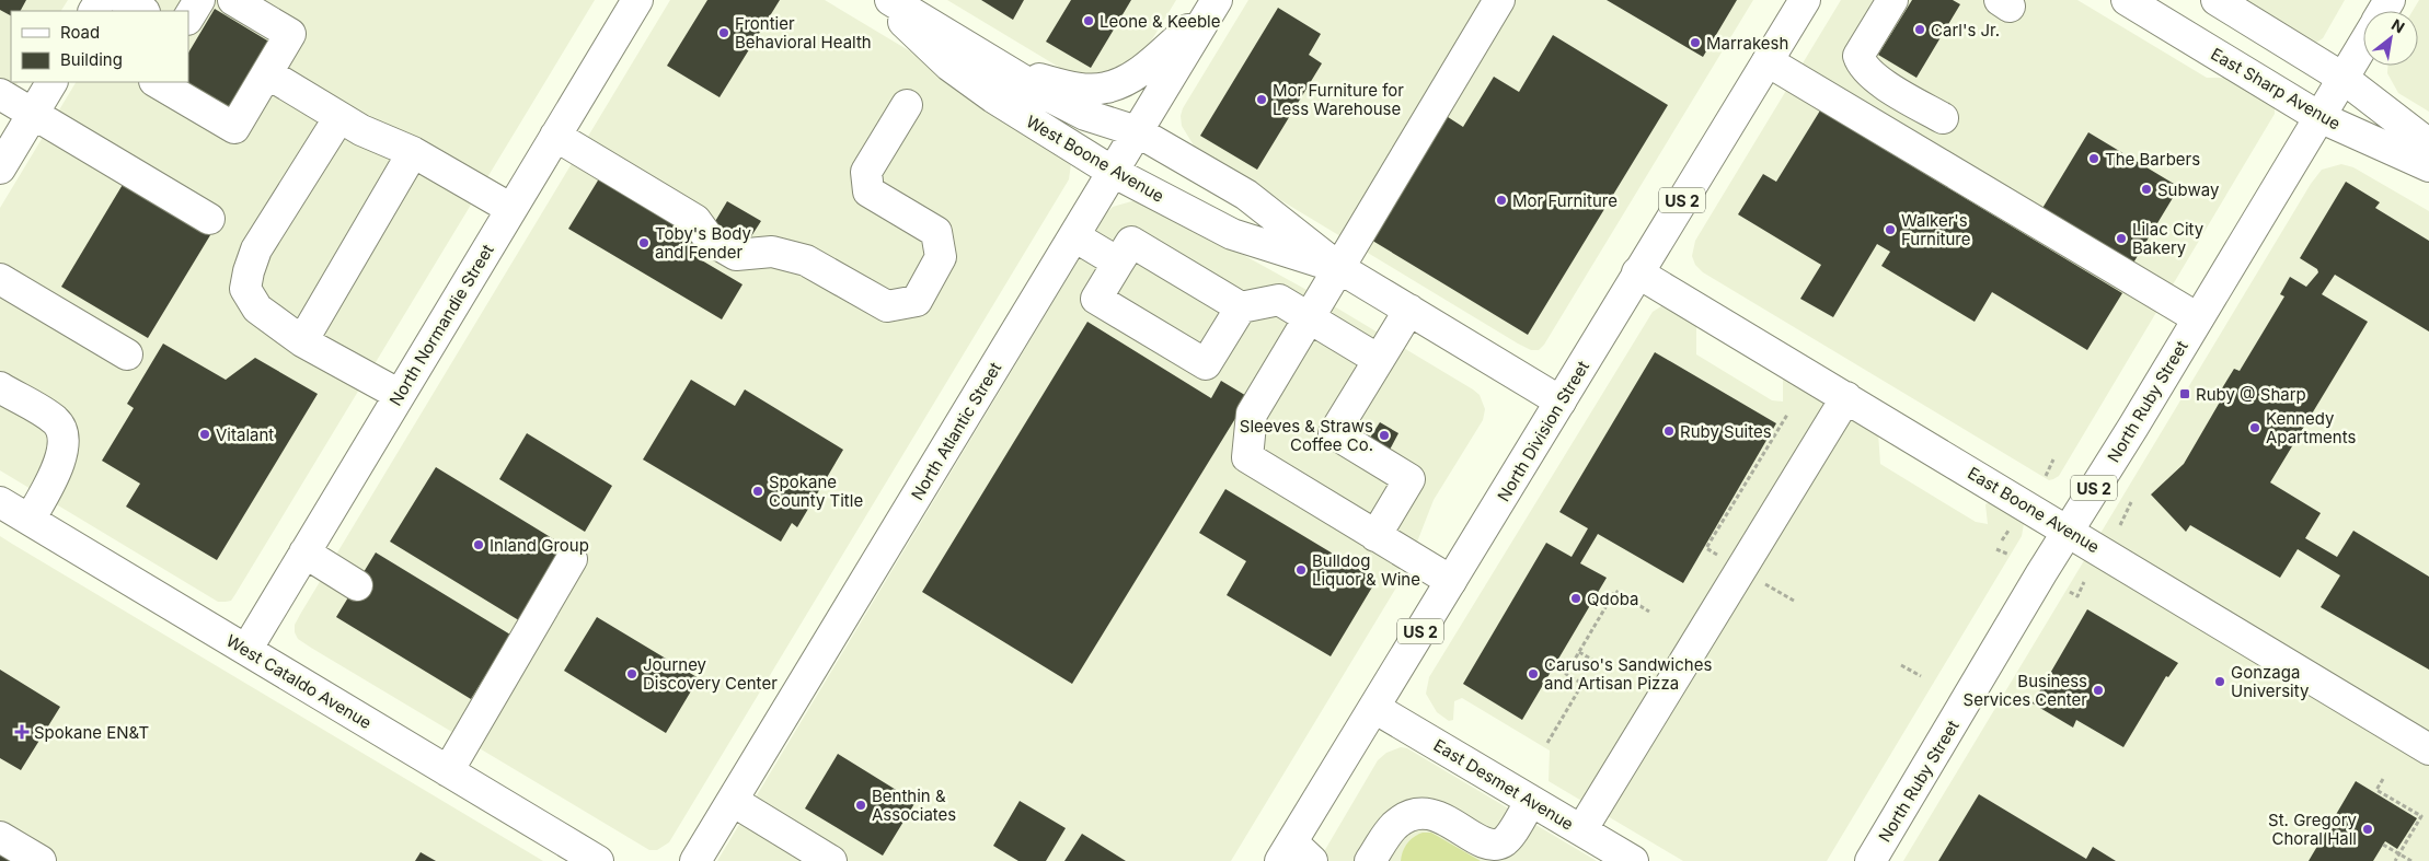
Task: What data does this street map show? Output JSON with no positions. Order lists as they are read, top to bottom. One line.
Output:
{"streets":{"street":["East Sharp Avenue","West Boone Avenue","US 2","North Normandie Street","North Ruby Street","North Atlantic Street","North Division Street","East Boone Avenue","West Cataldo Avenue","East Desmet Avenue"]},"crossings":[["East Sharp Avenue","North Ruby Street"],["West Boone Avenue","North Atlantic Street"],["West Boone Avenue","North Division Street"],["North Normandie Street","West Cataldo Avenue"],["North Ruby Street","East Boone Avenue"],["North Division Street","East Boone Avenue"],["North Division Street","East Desmet Avenue"]],"places":{"other":["Leone & Keeble","Carl's Jr.","Frontier Behavioral Health","Marrakesh","Mor Furniture for Less Warehouse","The Barbers","Subway","Mor Furniture","Walker's Furniture","Lilac City Bakery","Toby's Body and Fender","Kennedy Apartments","Ruby Suites","Vitalant","Sleeves & Straws Coffee Co.","Spokane County Title","Inland Group","Bulldog Liquor & Wine","Qdoba","Journey Discovery Center","Caruso's Sandwiches and Artisan Pizza","Gonzaga University","Business Services Center","Benthin & Associates","St. Gregory Choral Hall"],"transit":["Ruby @ Sharp"],"health":["Spokane EN&T"]},"legend":["Road","Building"],"north":"top right"}
